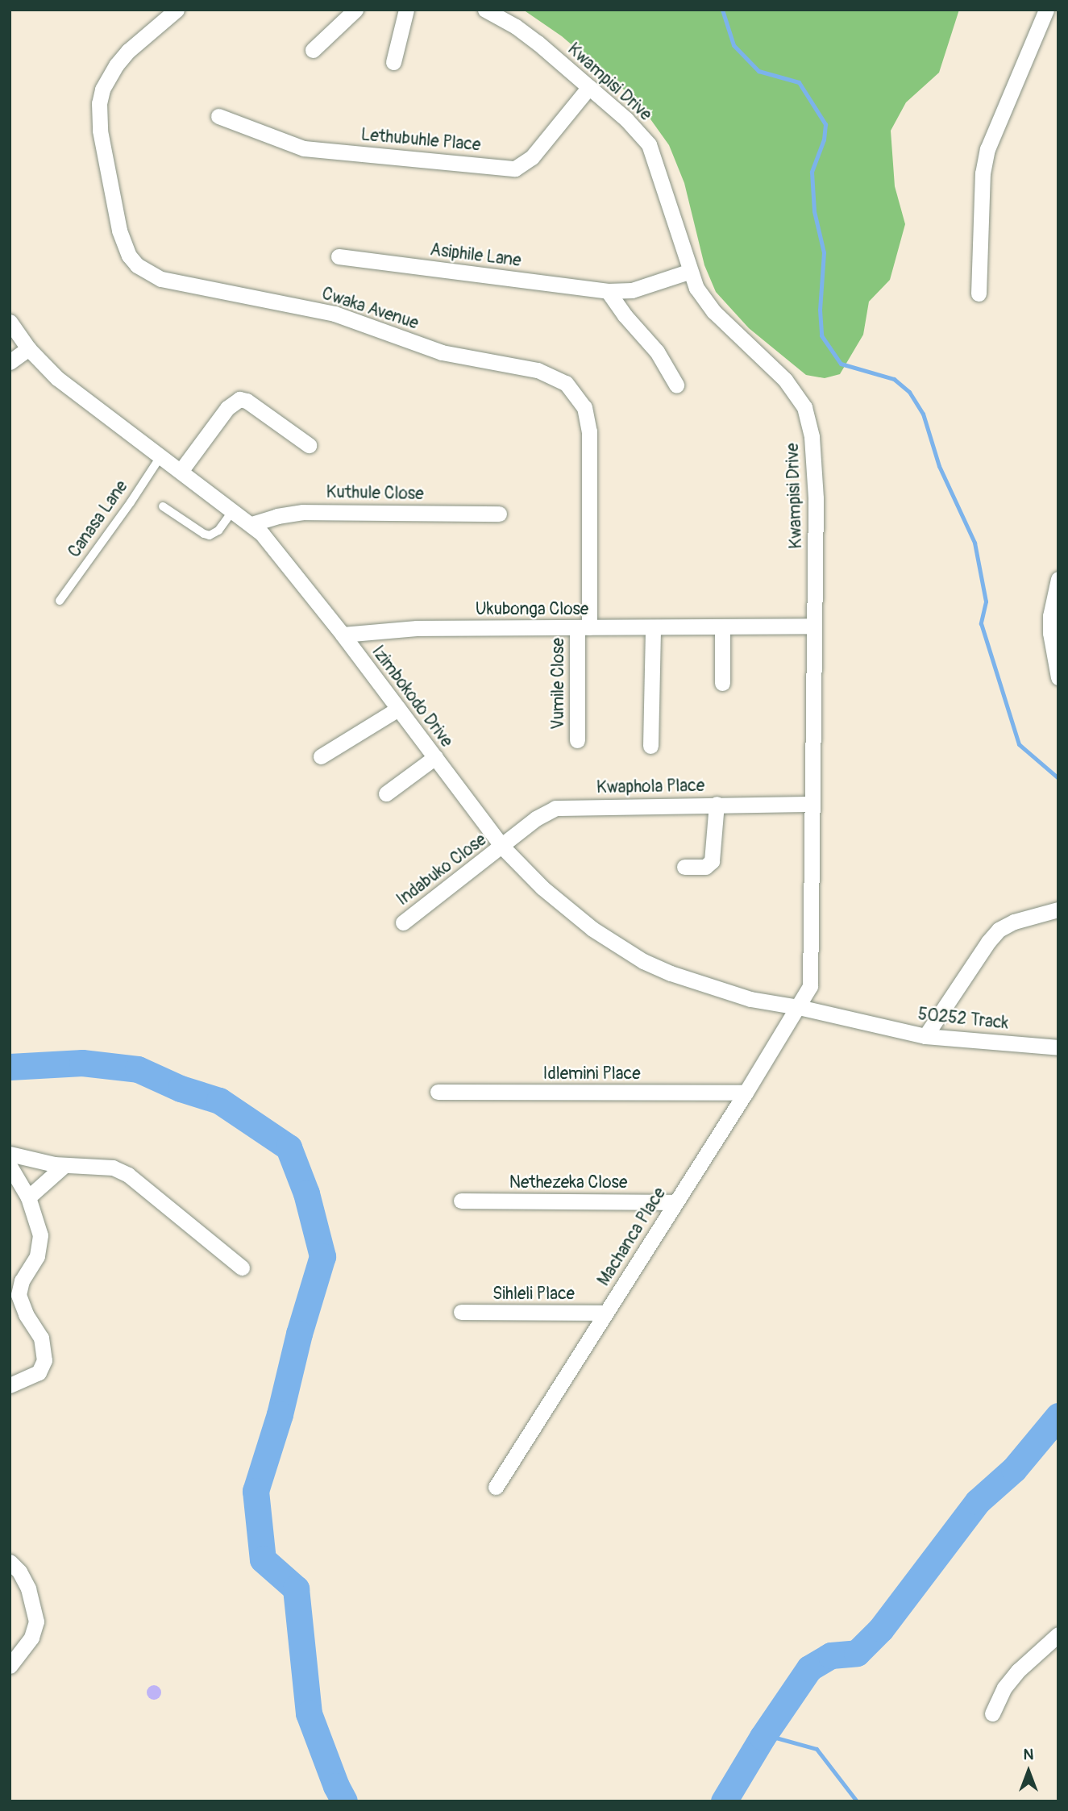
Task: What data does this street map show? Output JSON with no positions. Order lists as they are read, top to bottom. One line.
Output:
{"streets":{"street":["Kwampisi Drive","Lethubuhle Place","Asiphile Lane","Cwaka Avenue","Kuthule Close","Ukubonga Close","Vumile Close","Izimbokodo Drive","Kwaphola Place","Indabuko Close","50252 Track","Idlemini Place","Nethezeka Close","Machanca Place","Sihleli Place"],"lane":["Canasa Lane"]},"crossings":[["Kwampisi Drive","Lethubuhle Place"],["Kwampisi Drive","Asiphile Lane"],["Kwampisi Drive","Ukubonga Close"],["Kwampisi Drive","Izimbokodo Drive"],["Kwampisi Drive","Kwaphola Place"],["Kwampisi Drive","50252 Track"],["Kwampisi Drive","Machanca Place"],["Cwaka Avenue","Ukubonga Close"],["Cwaka Avenue","Vumile Close"],["Kuthule Close","Izimbokodo Drive"],["Canasa Lane","Izimbokodo Drive"],["Ukubonga Close","Vumile Close"],["Ukubonga Close","Izimbokodo Drive"],["Izimbokodo Drive","Kwaphola Place"],["Izimbokodo Drive","Indabuko Close"],["Izimbokodo Drive","50252 Track"],["Izimbokodo Drive","Machanca Place"],["Kwaphola Place","Indabuko Close"],["50252 Track","Machanca Place"],["Idlemini Place","Machanca Place"],["Nethezeka Close","Machanca Place"],["Machanca Place","Sihleli Place"]],"north":"top"}
